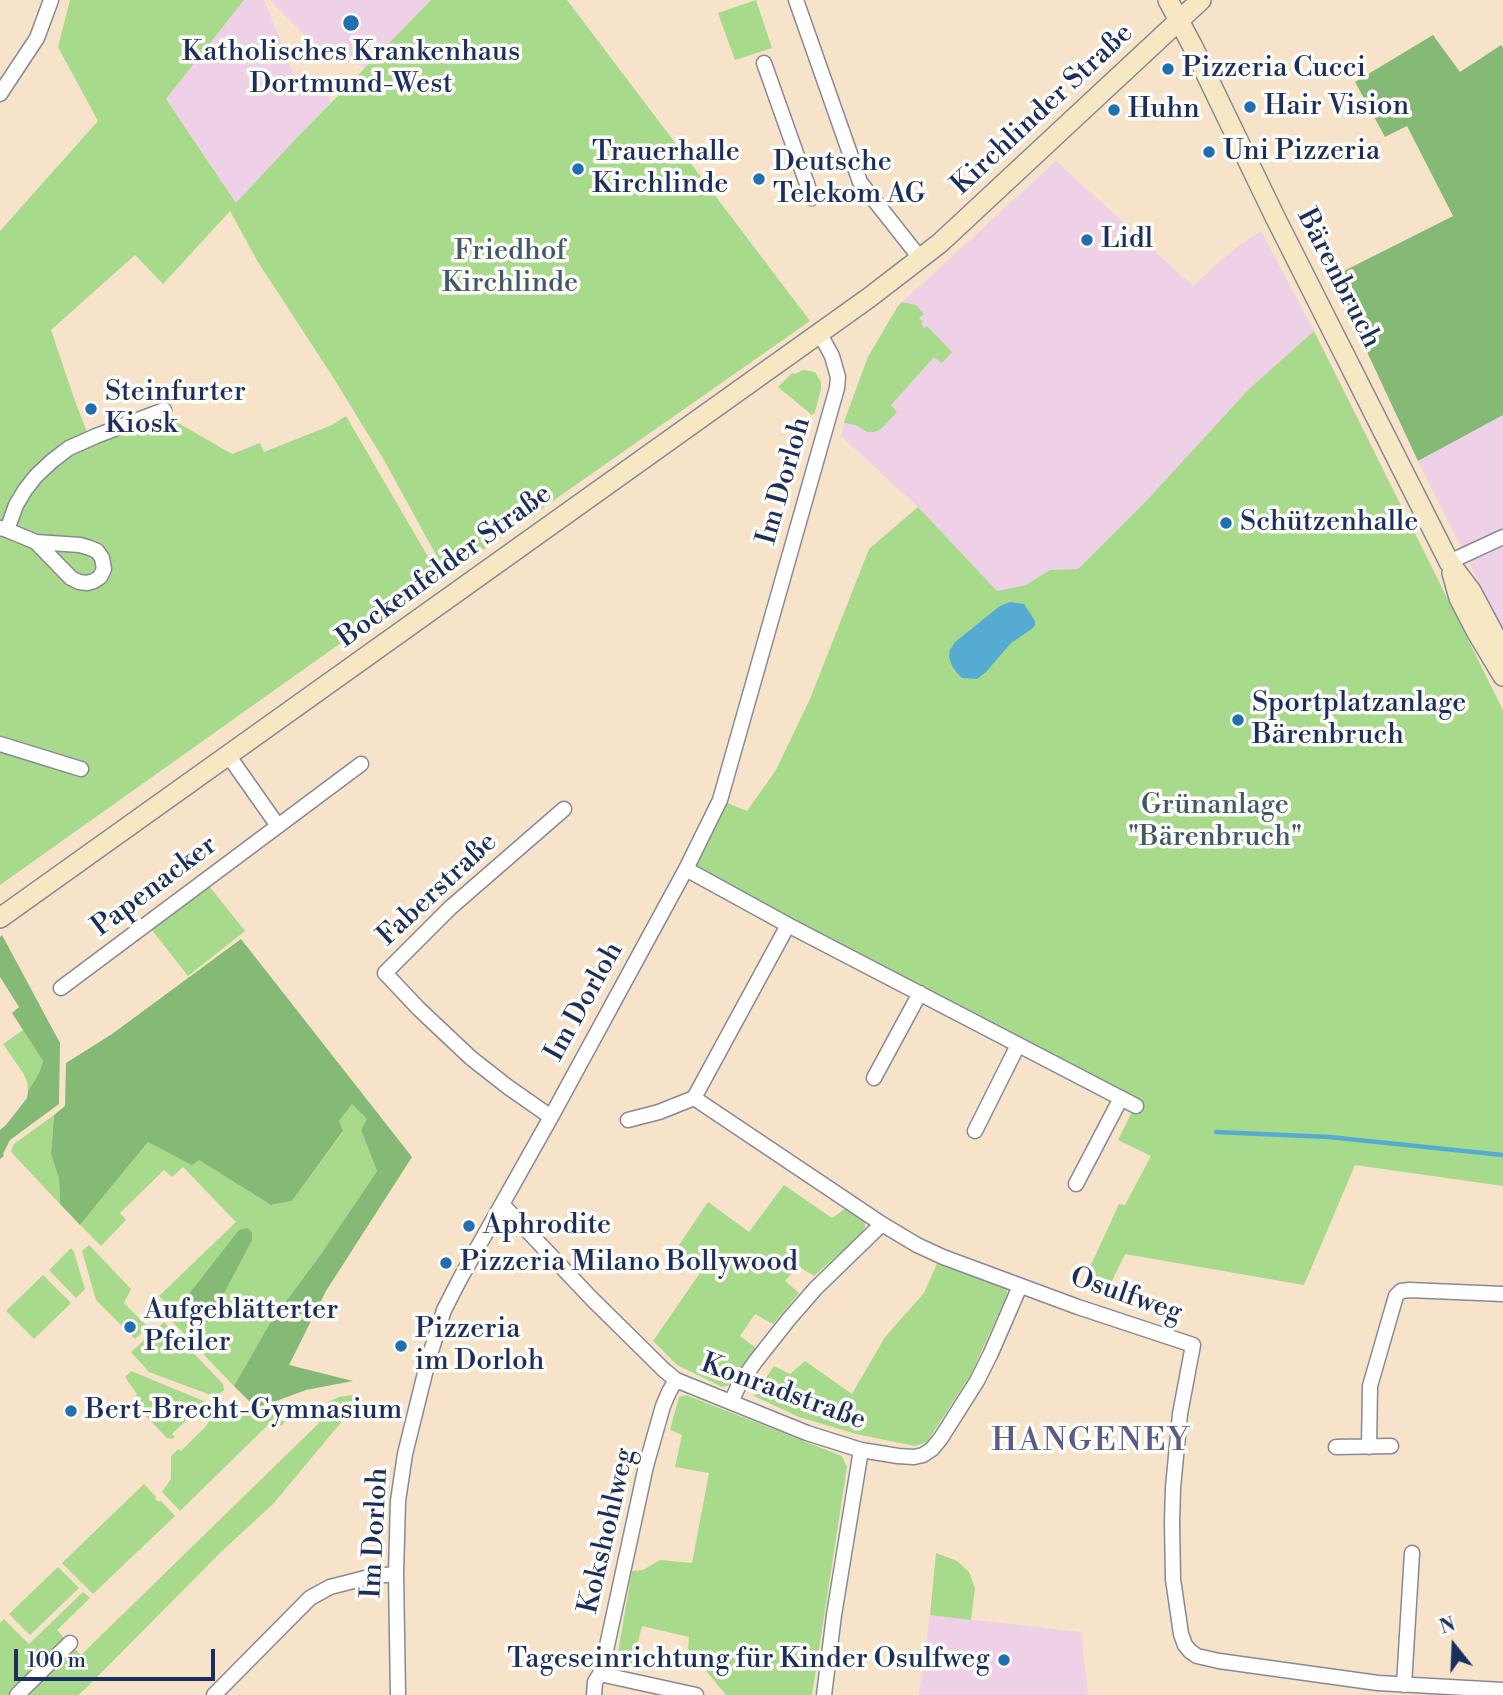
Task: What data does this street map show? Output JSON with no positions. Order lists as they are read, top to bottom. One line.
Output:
{"streets":{"main road":["Kirchlinder Straße","Bärenbruch","Bockenfelder Straße"],"street":["Im Dorloh","Papenacker","Faberstraße","Osulfweg","Konradstraße","Kokshohlweg"]},"crossings":[["Kirchlinder Straße","Bärenbruch"],["Kirchlinder Straße","Bockenfelder Straße"],["Im Dorloh","Bockenfelder Straße"],["Im Dorloh","Faberstraße"],["Im Dorloh","Konradstraße"],["Osulfweg","Konradstraße"],["Konradstraße","Kokshohlweg"]],"districts":["HANGENEY"],"parks":["Friedhof Kirchlinde","Grünanlage \"Bärenbruch\""],"places":["Katholisches Krankenhaus Dortmund-West","Pizzeria Cucci","Hair Vision","Huhn","Uni Pizzeria","Trauerhalle Kirchlinde","Deutsche Telekom AG","Lidl","Steinfurter Kiosk","Schützenhalle","Sportplatzanlage Bärenbruch","Aphrodite","Pizzeria Milano Bollywood","Aufgeblätterter Pfeiler","Pizzeria im Dorloh","Bert-Brecht-Gymnasium","Tageseinrichtung für Kinder Osulfweg"],"scale_bar":"100 m","north":"top"}
